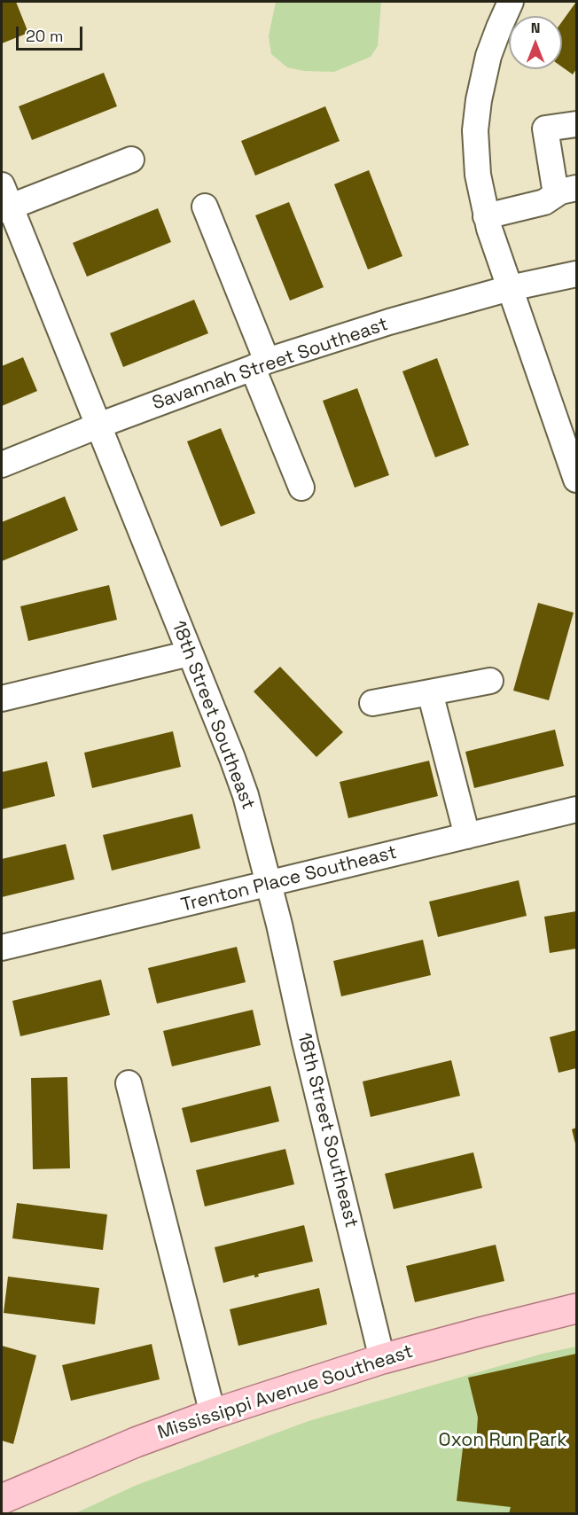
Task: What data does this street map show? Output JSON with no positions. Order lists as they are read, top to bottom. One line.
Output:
{"streets":{"main road":["Mississippi Avenue Southeast"],"street":["Savannah Street Southeast","18th Street Southeast","Trenton Place Southeast"]},"crossings":[["Savannah Street Southeast","18th Street Southeast"],["18th Street Southeast","Trenton Place Southeast"],["18th Street Southeast","Mississippi Avenue Southeast"]],"parks":["Oxon Run Park"],"scale_bar":"20 m","north":"top"}
